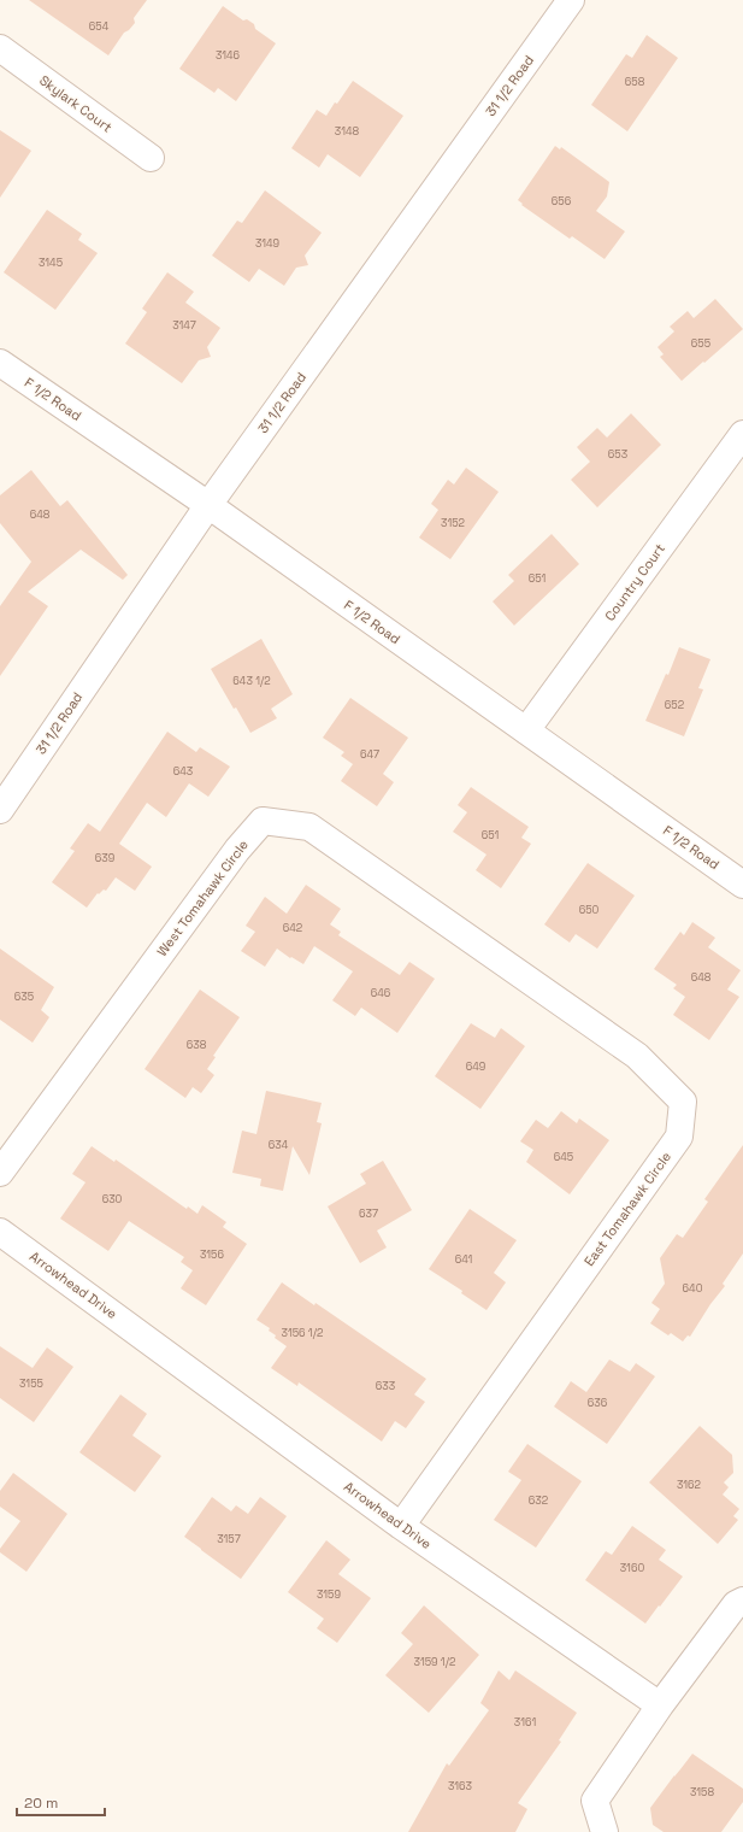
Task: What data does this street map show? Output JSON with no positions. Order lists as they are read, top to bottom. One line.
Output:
{"streets":{"street":["31 1/2 Road","Skylark Court","F 1/2 Road","Country Court","West Tomahawk Circle","East Tomahawk Circle","Arrowhead Drive"]},"crossings":[["31 1/2 Road","F 1/2 Road"],["F 1/2 Road","Country Court"],["West Tomahawk Circle","East Tomahawk Circle"],["East Tomahawk Circle","Arrowhead Drive"]],"house_numbers":["654","3146","658","3148","656","3149","3145","3147","655","653","648","3152","651","643 1/2","652","647","643","651","639","650","642","648","646","635","638","649","634","645","630","637","3156","641","640","3156 1/2","3155","633","636","3162","632","3157","3160","3159","3159 1/2","3161","3163","3158"],"scale_bar":"20 m"}
